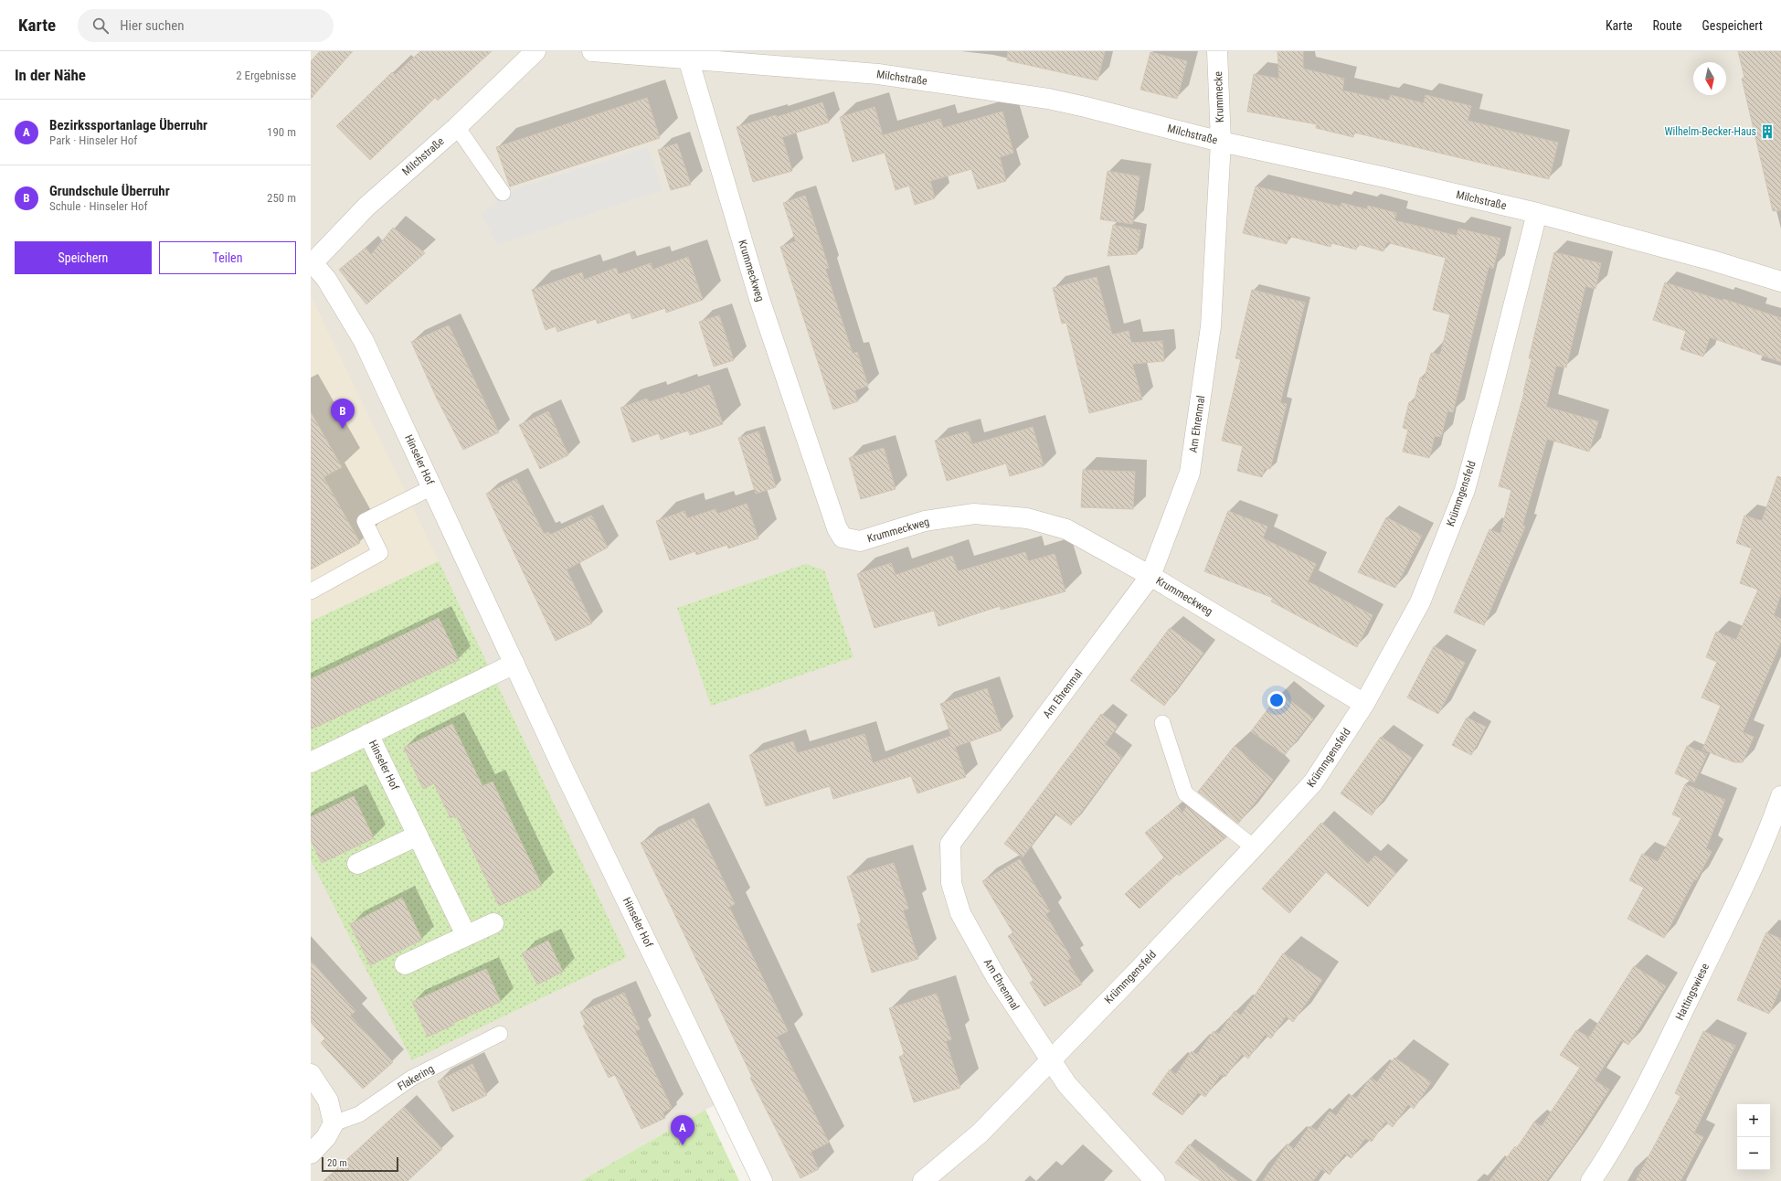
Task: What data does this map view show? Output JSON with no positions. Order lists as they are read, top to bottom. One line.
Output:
{"streets":{"street":["Milchstraße","Krummecke","Krummeckweg","Am Ehrenmal","Hinseler Hof","Krümmgensfeld","Hattingswiese"],"lane":["Flakering"]},"crossings":[["Milchstraße","Krummecke"],["Milchstraße","Krummeckweg"],["Milchstraße","Am Ehrenmal"],["Milchstraße","Hinseler Hof"],["Milchstraße","Krümmgensfeld"],["Krummecke","Am Ehrenmal"],["Krummeckweg","Am Ehrenmal"],["Krummeckweg","Krümmgensfeld"],["Am Ehrenmal","Krümmgensfeld"]],"places":{"building":["Wilhelm-Becker-Haus"]},"scale_bar":"20 m","north":"bottom","page":{"header":"Karte","search":"Hier suchen","nav":["Karte","Route","Gespeichert"],"heading":["In der Nähe","2 Ergebnisse"],"list":[{"mark":"A","name":"Bezirkssportanlage Überruhr","note":"Park · Hinseler Hof","value":"190 m"},{"mark":"B","name":"Grundschule Überruhr","note":"Schule · Hinseler Hof","value":"250 m"}],"buttons":["Speichern","Teilen"],"pins":["B","A"],"map_buttons":["+","−"],"scale":"20 m"}}
